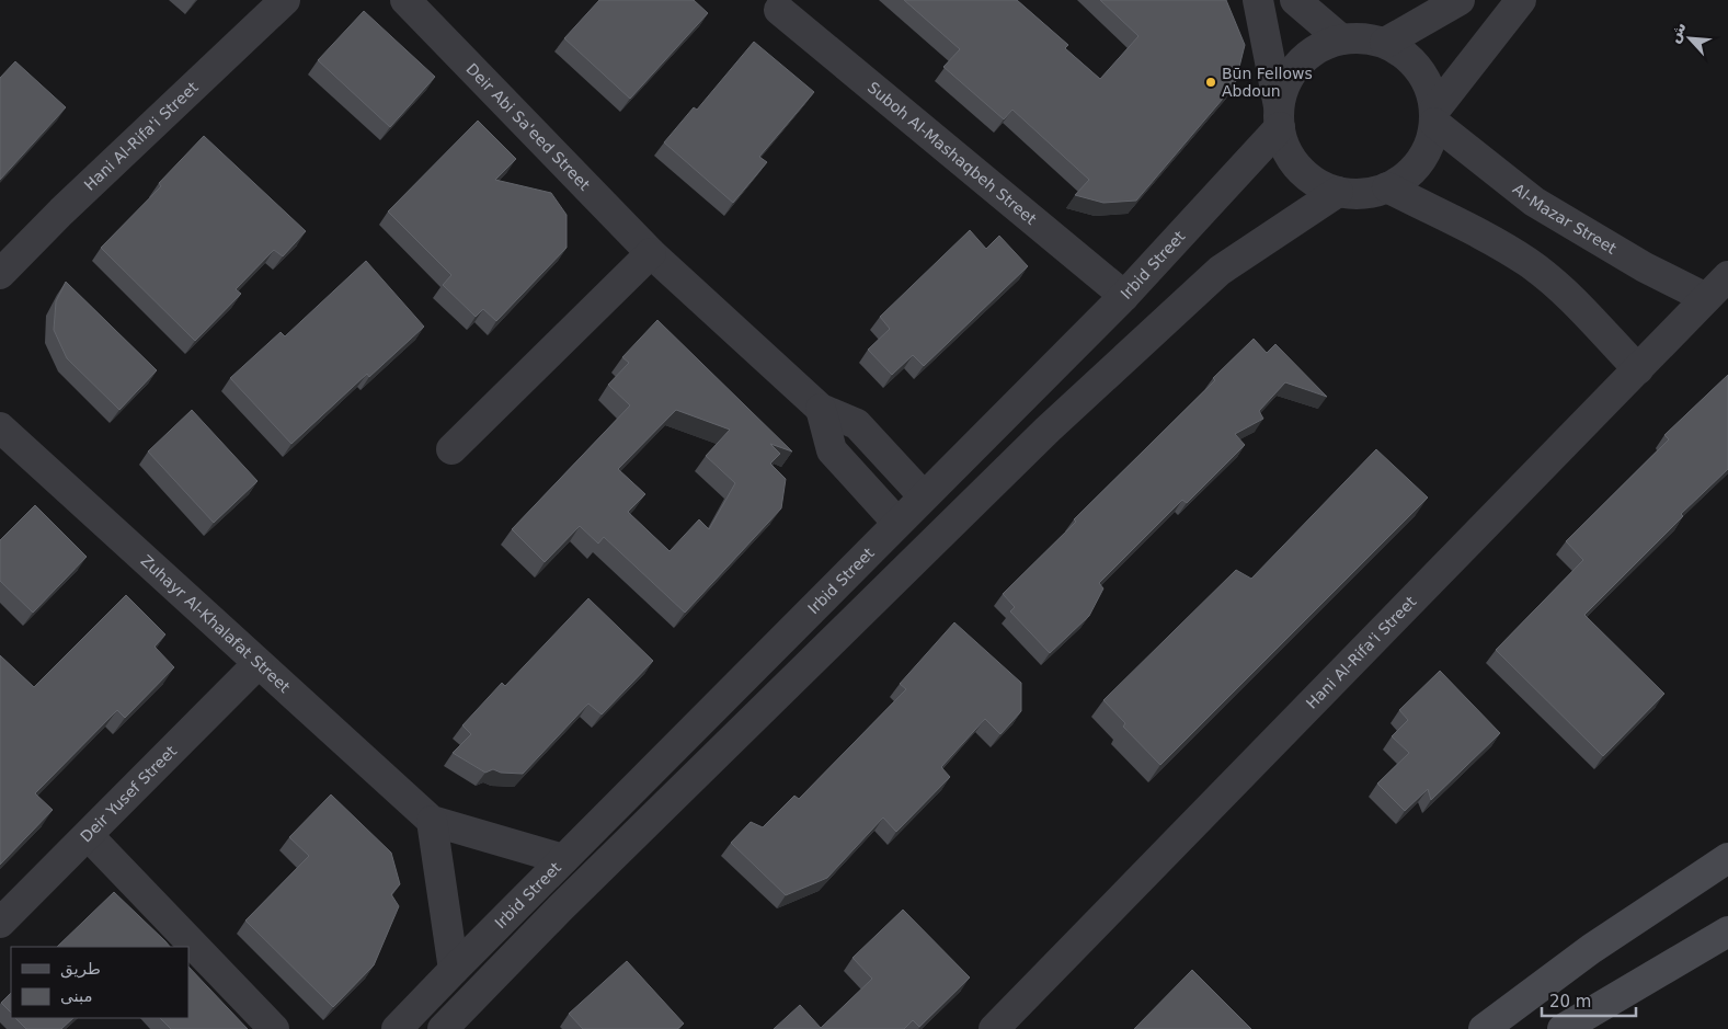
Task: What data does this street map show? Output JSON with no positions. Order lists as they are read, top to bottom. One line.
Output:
{"streets":{"street":["Deir Abi Sa'eed Street","Hani Al-Rifa'i Street","Suboh Al-Mashaqbeh Street","Al-Mazar Street","Irbid Street","Zuhayr Al-Khalafat Street","Deir Yusef Street"]},"crossings":[["Deir Abi Sa'eed Street","Irbid Street"],["Hani Al-Rifa'i Street","Al-Mazar Street"],["Suboh Al-Mashaqbeh Street","Irbid Street"],["Al-Mazar Street","Irbid Street"],["Irbid Street","Zuhayr Al-Khalafat Street"],["Zuhayr Al-Khalafat Street","Deir Yusef Street"]],"places":["Būn Fellows Abdoun"],"legend":["طريق","مبنى"],"scale_bar":"20 m","north":"top left"}
